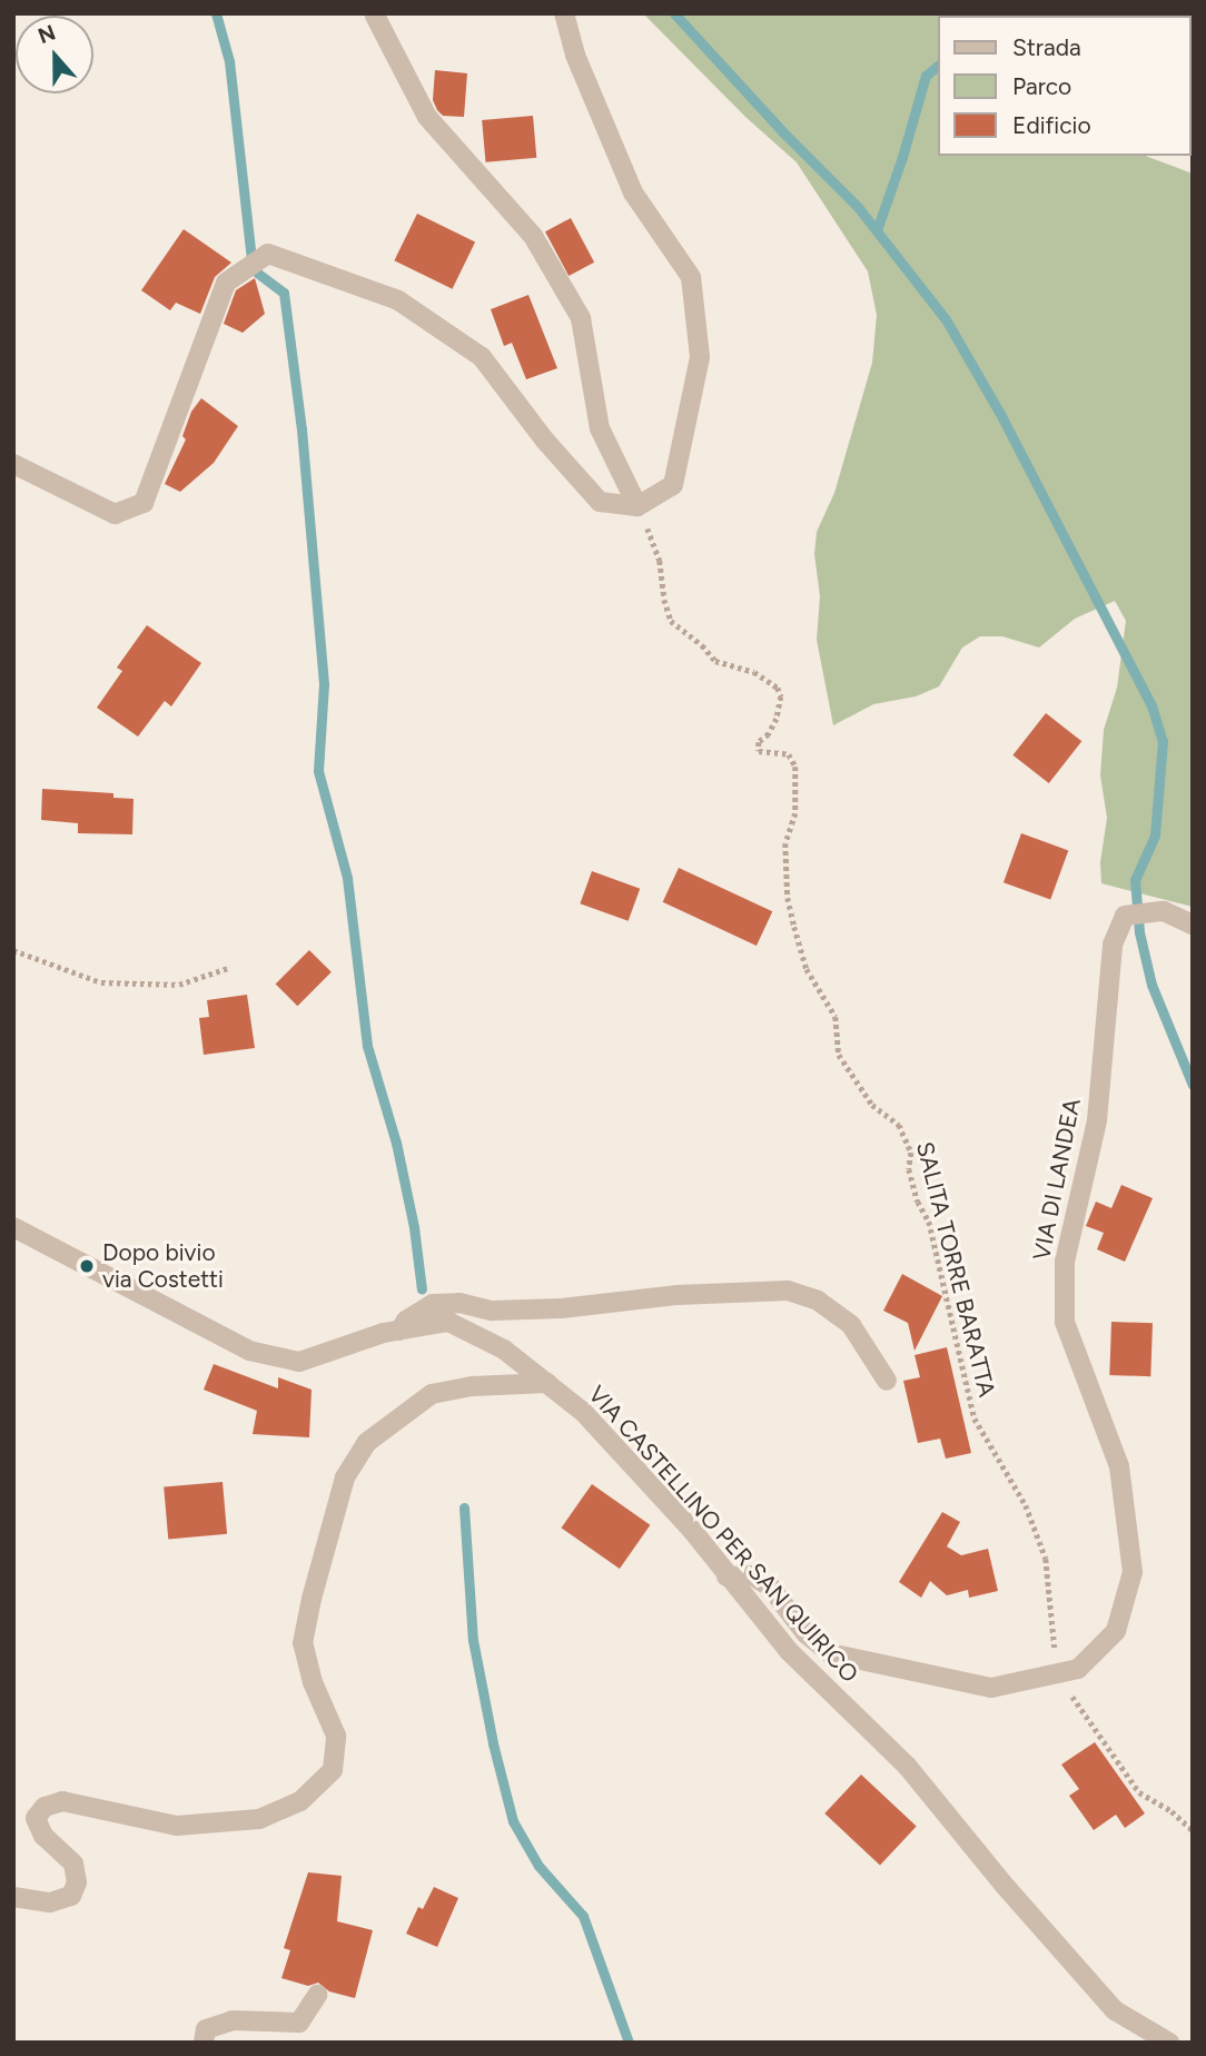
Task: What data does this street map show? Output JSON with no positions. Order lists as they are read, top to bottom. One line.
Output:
{"streets":{"street":["VIA DI LANDEA","VIA CASTELLINO PER SAN QUIRICO"],"path":["SALITA TORRE BARATTA"]},"crossings":[["VIA DI LANDEA","SALITA TORRE BARATTA"],["VIA DI LANDEA","VIA CASTELLINO PER SAN QUIRICO"]],"places":["Dopo bivio via Costetti"],"legend":["Strada","Parco","Edificio"],"north":"top"}
